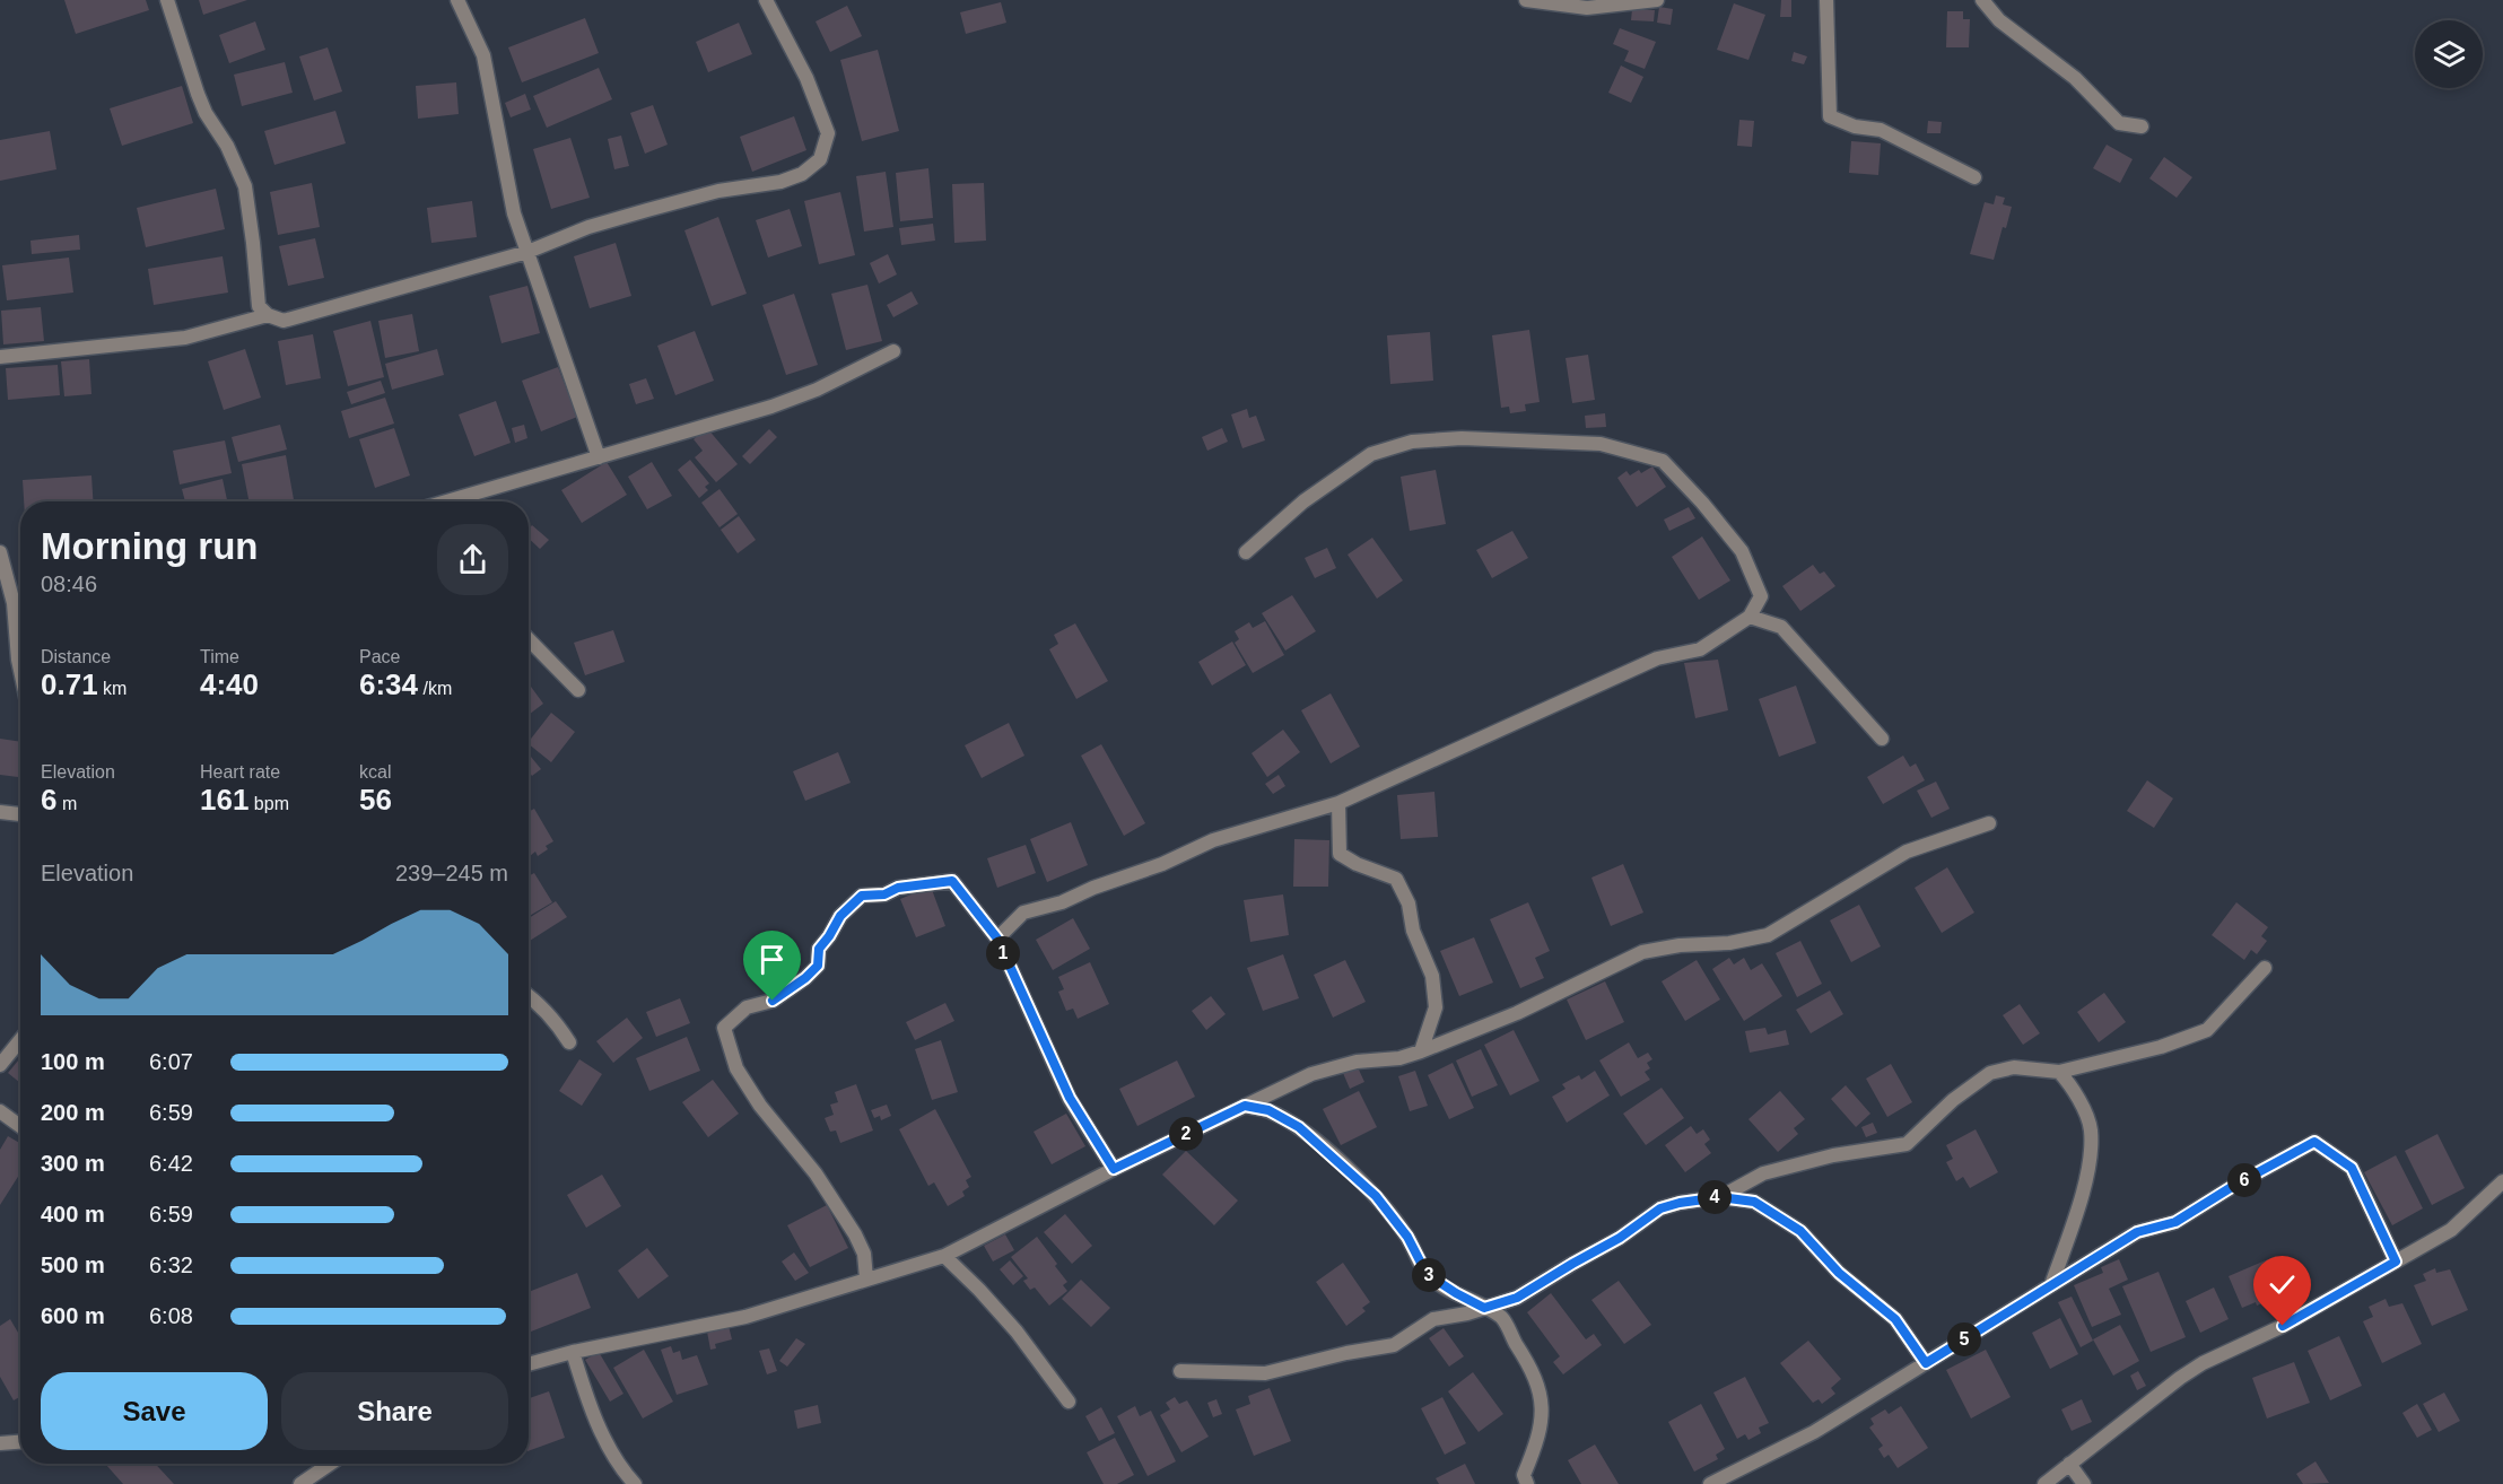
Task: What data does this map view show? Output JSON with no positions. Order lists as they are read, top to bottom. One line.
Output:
{"page":{"heading":["Morning run","08:46"],"stats":[["Distance","0.71 km"],["Time","4:40"],["Pace","6:34 /km"],["Elevation","6 m"],["Heart rate","161 bpm"],["kcal","56"]],"chart":["Elevation","239–245 m"],"pins":["1","2","6","4","3","5"],"list":[{"name":"100 m","note":"6:07"},{"name":"200 m","note":"6:59"},{"name":"300 m","note":"6:42"},{"name":"400 m","note":"6:59"},{"name":"500 m","note":"6:32"},{"name":"600 m","note":"6:08"}],"buttons":["Save","Share"]}}
